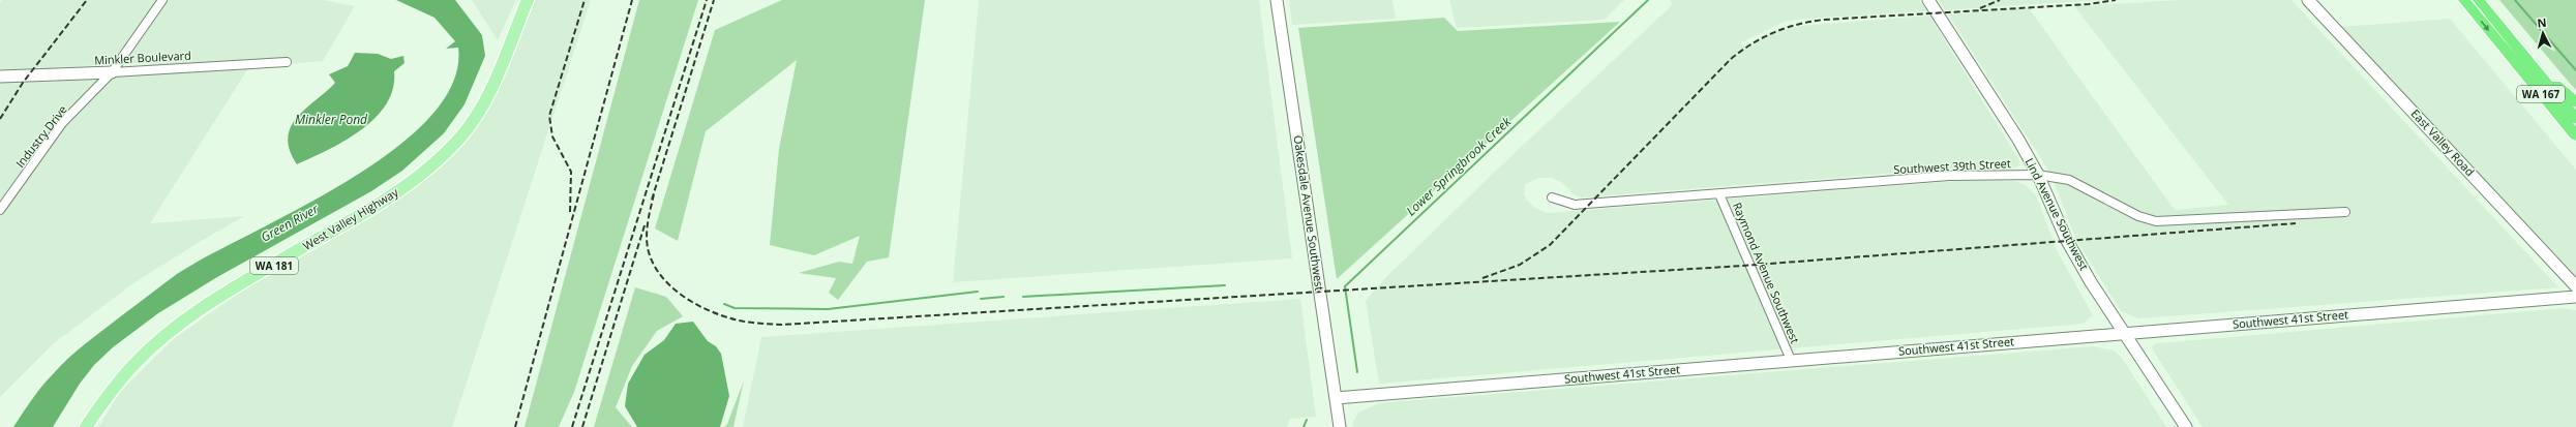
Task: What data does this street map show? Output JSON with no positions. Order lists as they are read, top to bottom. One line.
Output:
{"streets":{"highway":["WA 167"],"main road":["Minkler Boulevard","East Valley Road","Oakesdale Avenue Southwest","Lind Avenue Southwest","West Valley Highway","WA 181","Southwest 41st Street"],"street":["Industry Drive","Southwest 39th Street","Raymond Avenue Southwest"]},"crossings":[["Minkler Boulevard","Industry Drive"],["Southwest 39th Street","Lind Avenue Southwest"],["Southwest 39th Street","Raymond Avenue Southwest"],["Oakesdale Avenue Southwest","Southwest 41st Street"],["Lind Avenue Southwest","Southwest 41st Street"],["Raymond Avenue Southwest","Southwest 41st Street"]],"water":["Minkler Pond","Lower Springbrook Creek","Green River"],"north":"top"}
